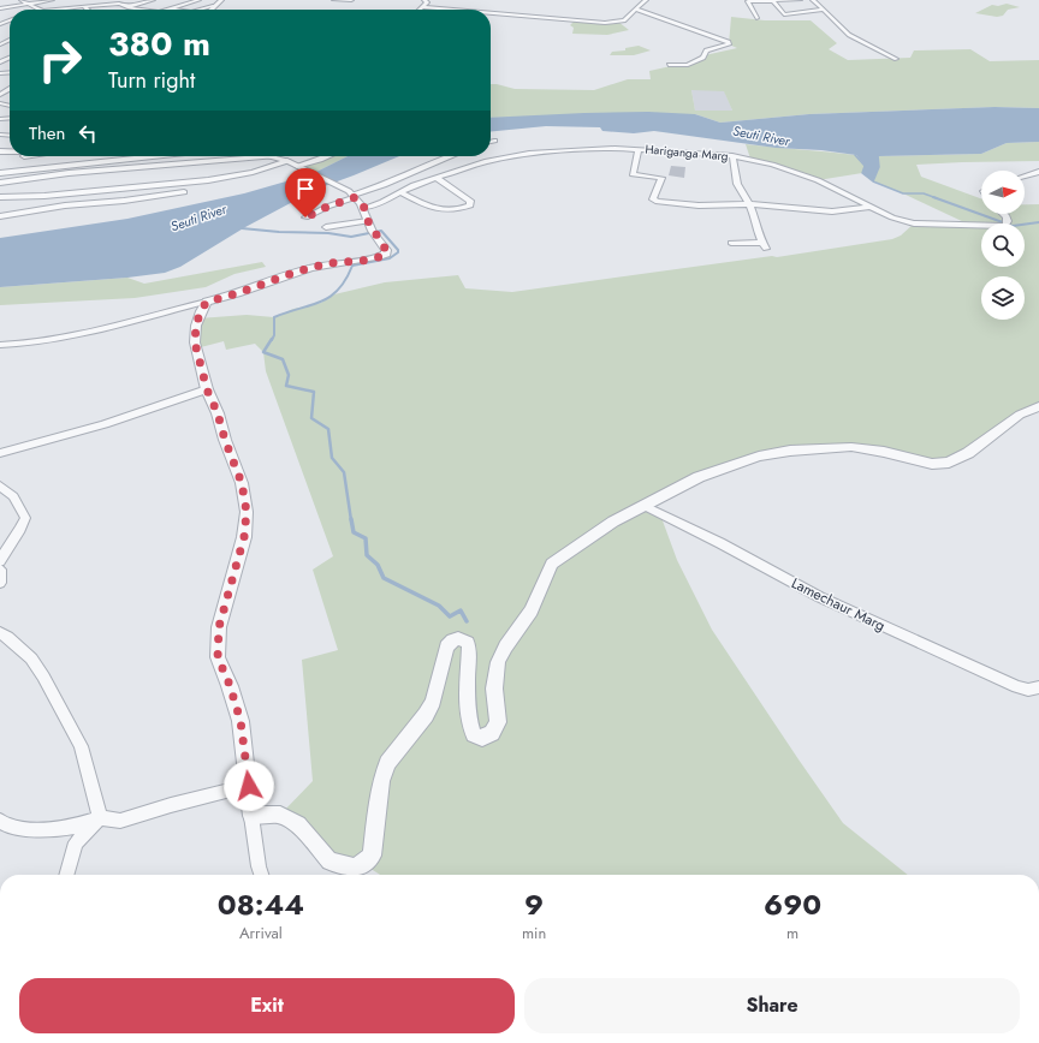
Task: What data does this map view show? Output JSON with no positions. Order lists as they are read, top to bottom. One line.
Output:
{"streets":{"street":["Hariganga Marg","Lamechaur Marg"]},"water":["Seuti River"],"north":"right","page":{"turn":["380 m","Turn right"],"then":"Then","eta":["08:44","Arrival","9","min","690","m"],"buttons":["Exit","Share"]}}
